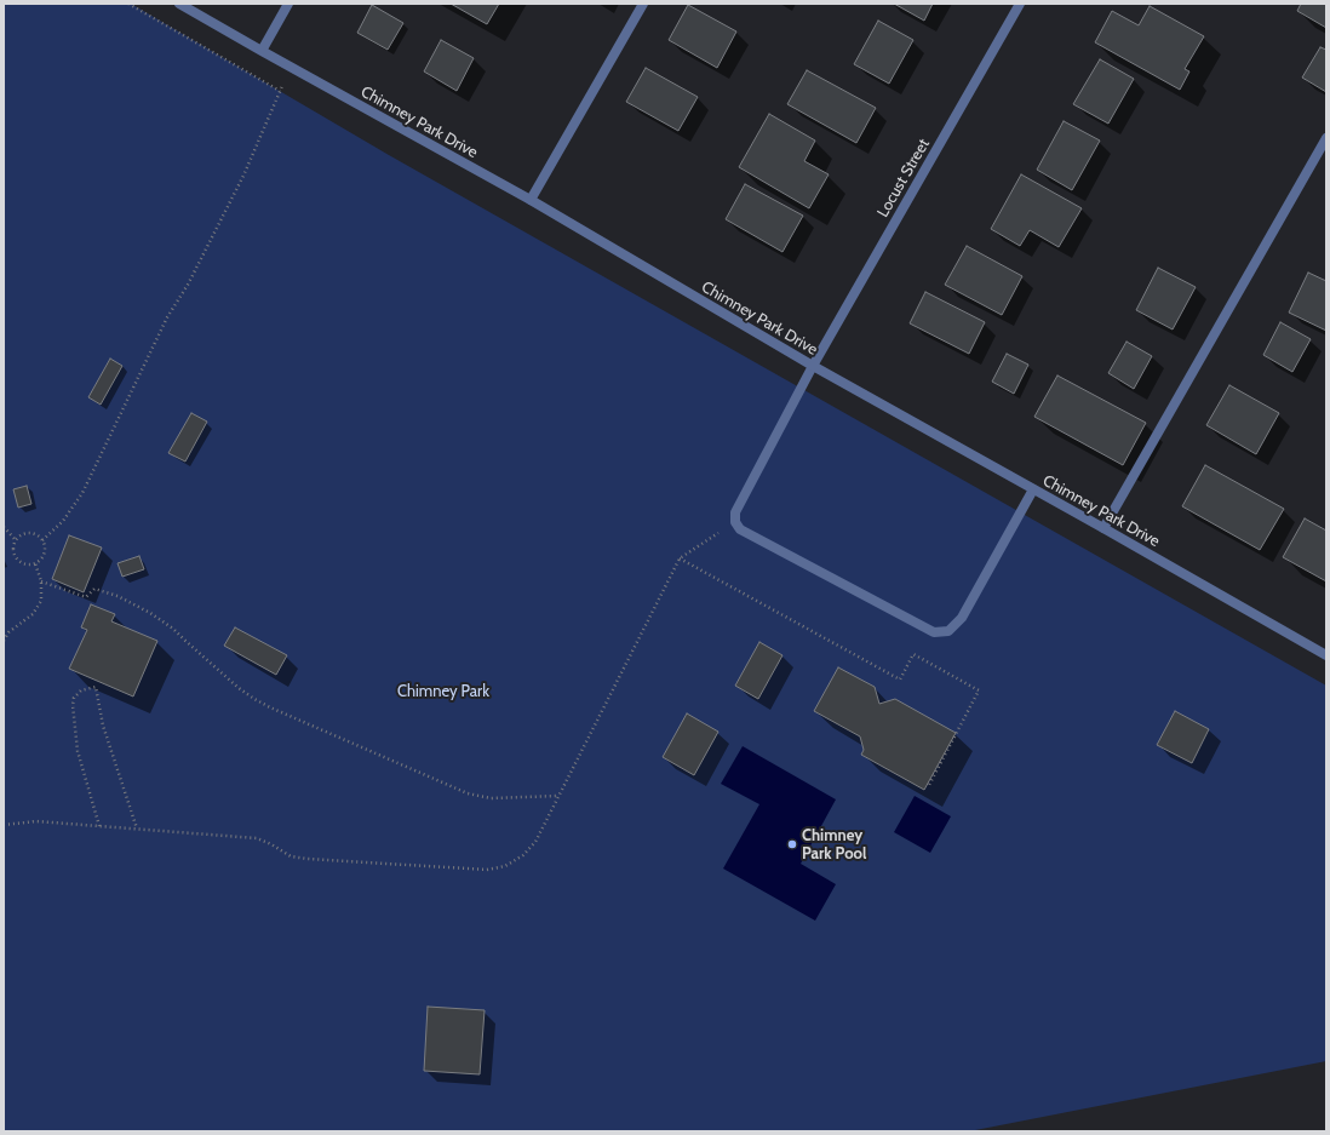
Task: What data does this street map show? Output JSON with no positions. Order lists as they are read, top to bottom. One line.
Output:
{"streets":{"street":["Chimney Park Drive","Locust Street"]},"crossings":[["Chimney Park Drive","Locust Street"]],"parks":["Chimney Park"],"places":["Chimney Park Pool"]}
